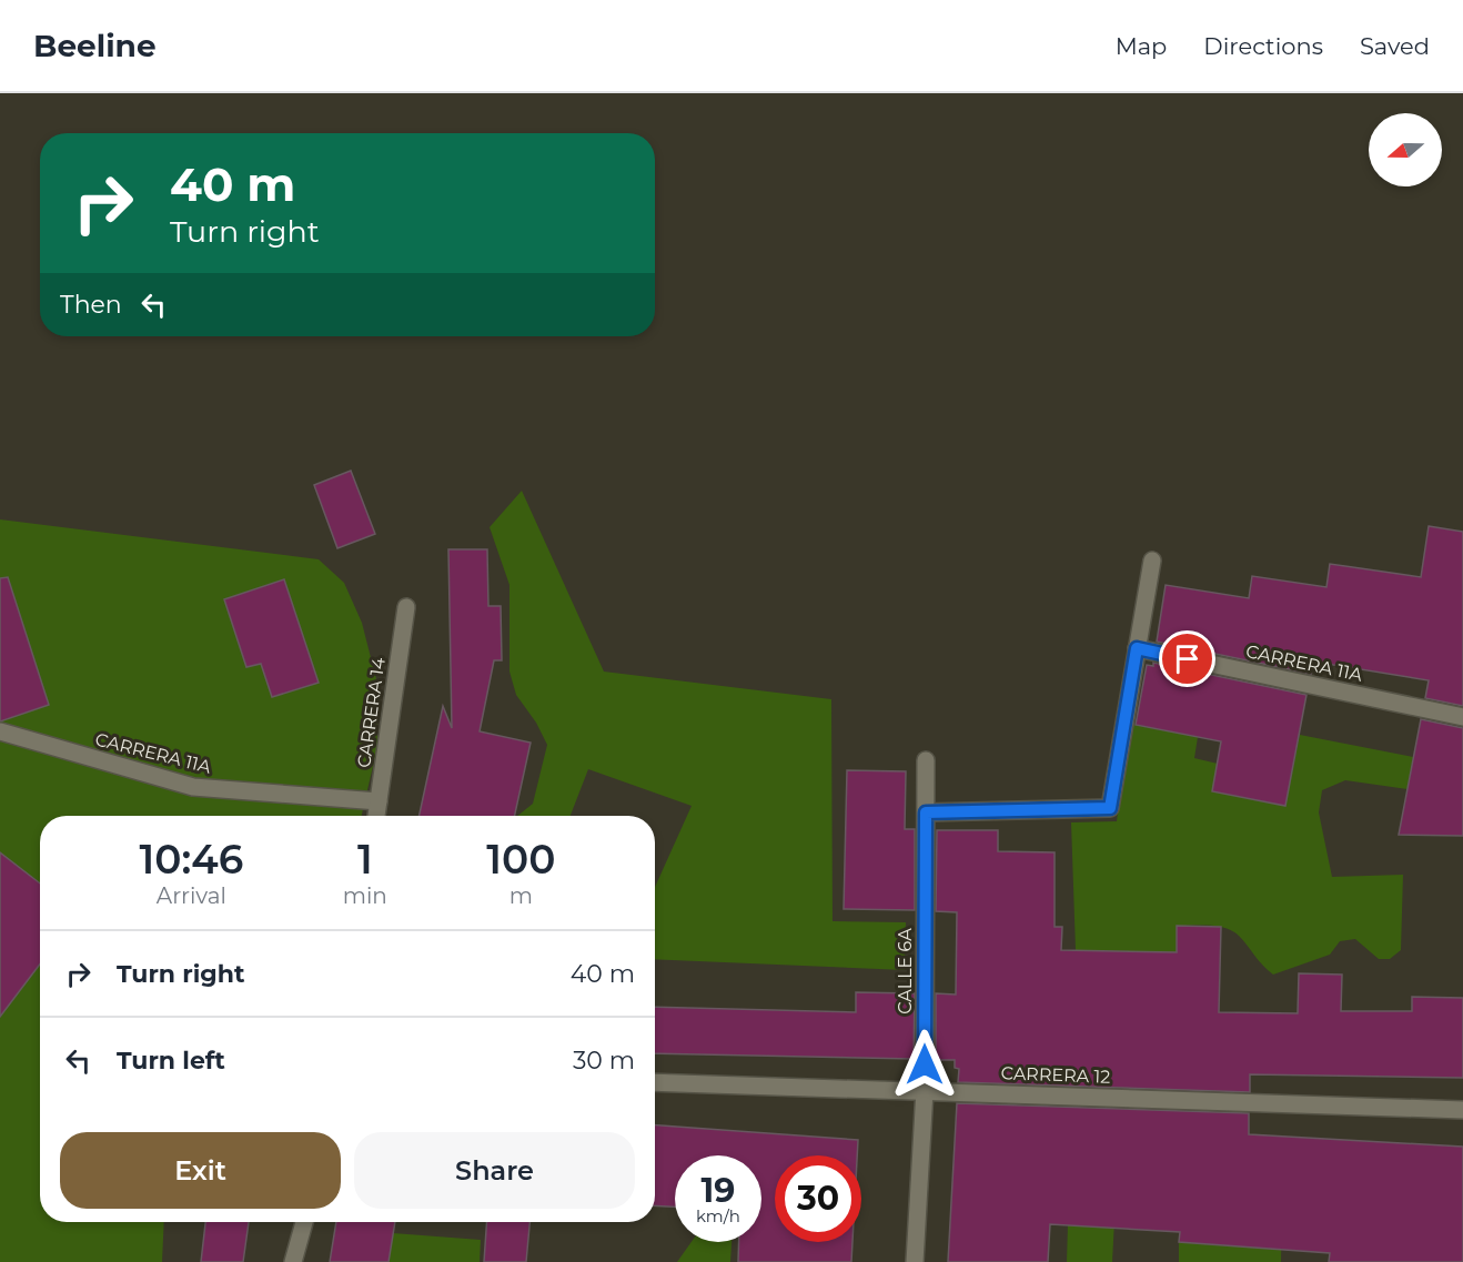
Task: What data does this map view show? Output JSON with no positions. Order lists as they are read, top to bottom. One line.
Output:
{"streets":{"street":["CARRERA 11A","CARRERA 14","CALLE 6A","CARRERA 12"]},"crossings":[["CARRERA 11A","CARRERA 14"],["CALLE 6A","CARRERA 12"]],"north":"left","page":{"header":"Beeline","nav":["Map","Directions","Saved"],"turn":["40 m","Turn right"],"then":"Then","eta":["10:46","Arrival","1","min","100","m"],"list":[{"name":"Turn right","value":"40 m"},{"name":"Turn left","value":"30 m"}],"buttons":["Exit","Share"],"speed":"19 km/h","limit":"30"}}
